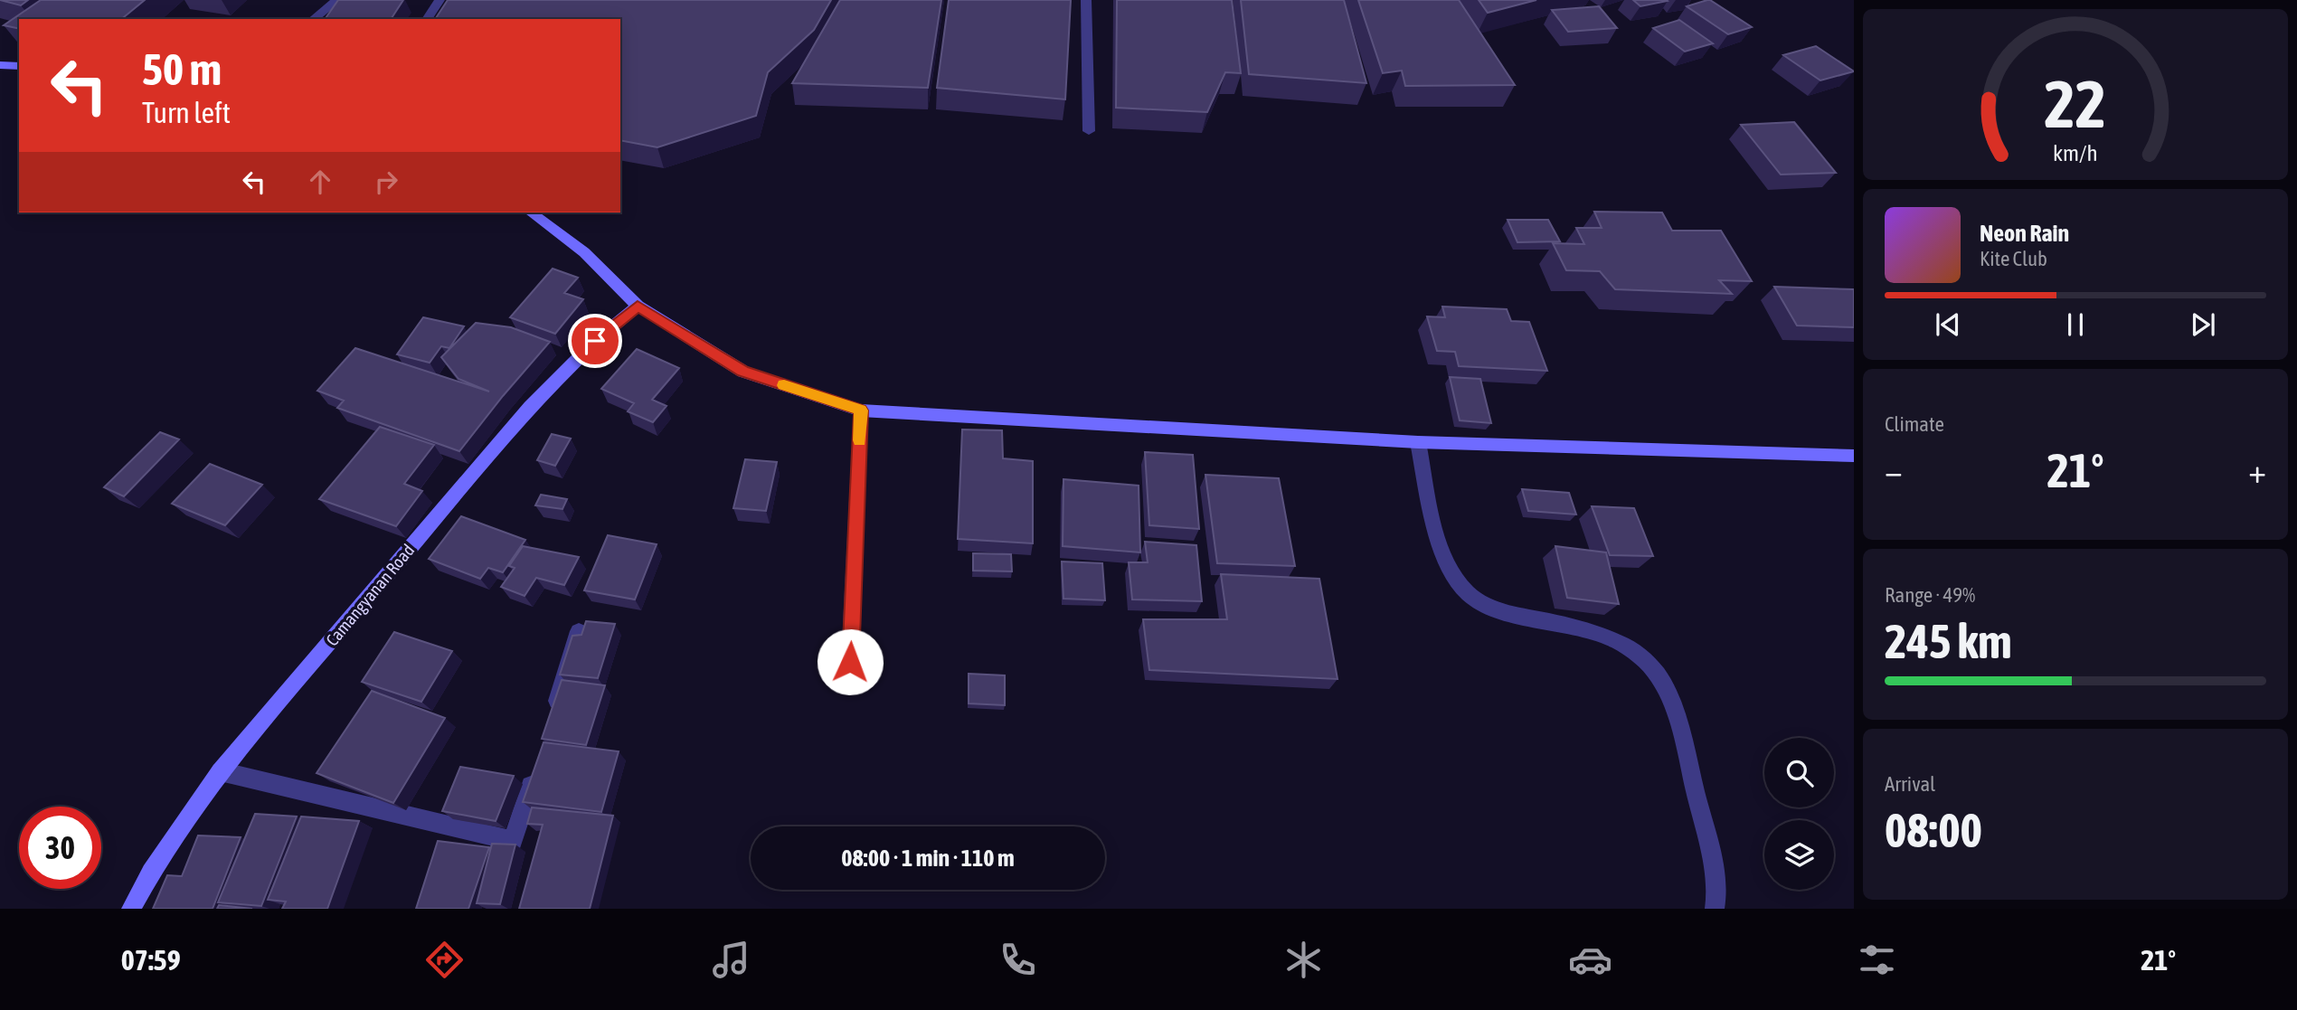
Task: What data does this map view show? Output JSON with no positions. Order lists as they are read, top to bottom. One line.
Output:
{"streets":{"street":["Camangyanan Road"]},"page":{"turn":["50 m","Turn left"],"song":["Neon Rain","Kite Club"],"tile":["Climate",["Range · 49%","245 km"],["Arrival","08:00"]],"heat":["−","21°","+"],"limit":"30","trip":"08:00 · 1 min · 110 m","tabs":["07:59","21°"],"gauge":["22","km/h"]}}
